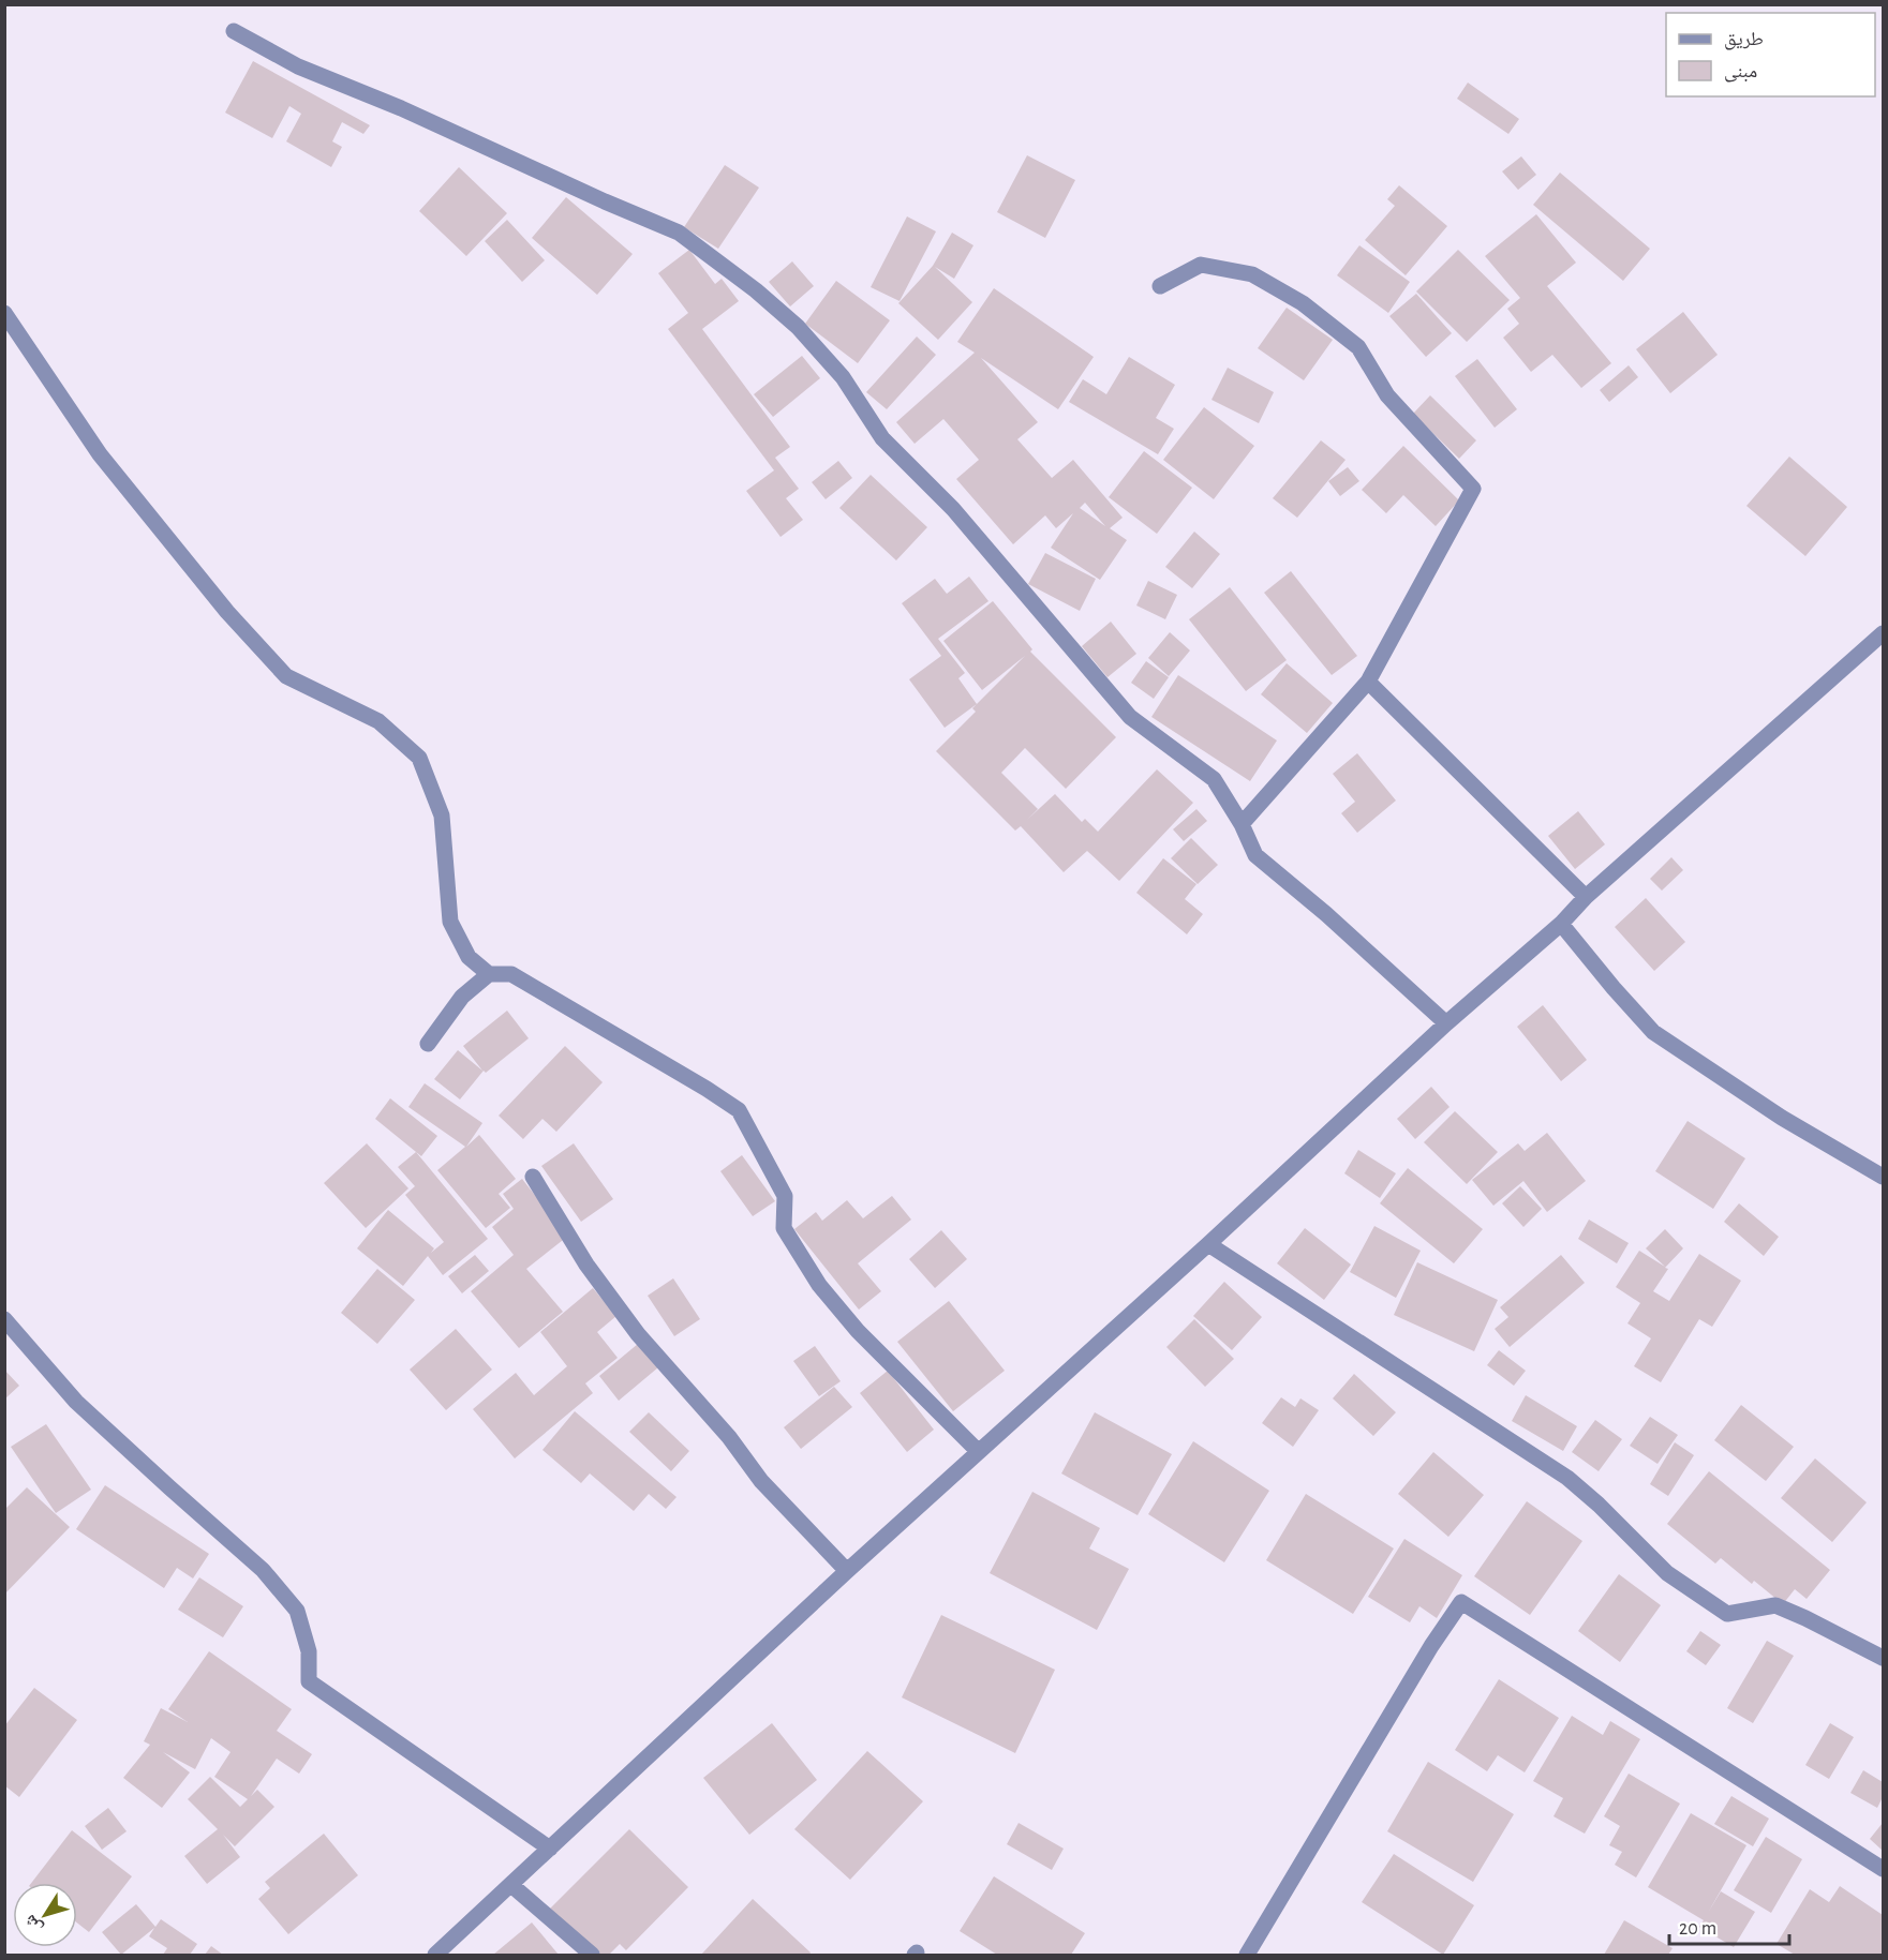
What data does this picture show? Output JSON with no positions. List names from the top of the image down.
{
  "legend": ["طريق", "مبنى"],
  "scale_bar": "20 m",
  "north": "bottom left"
}
